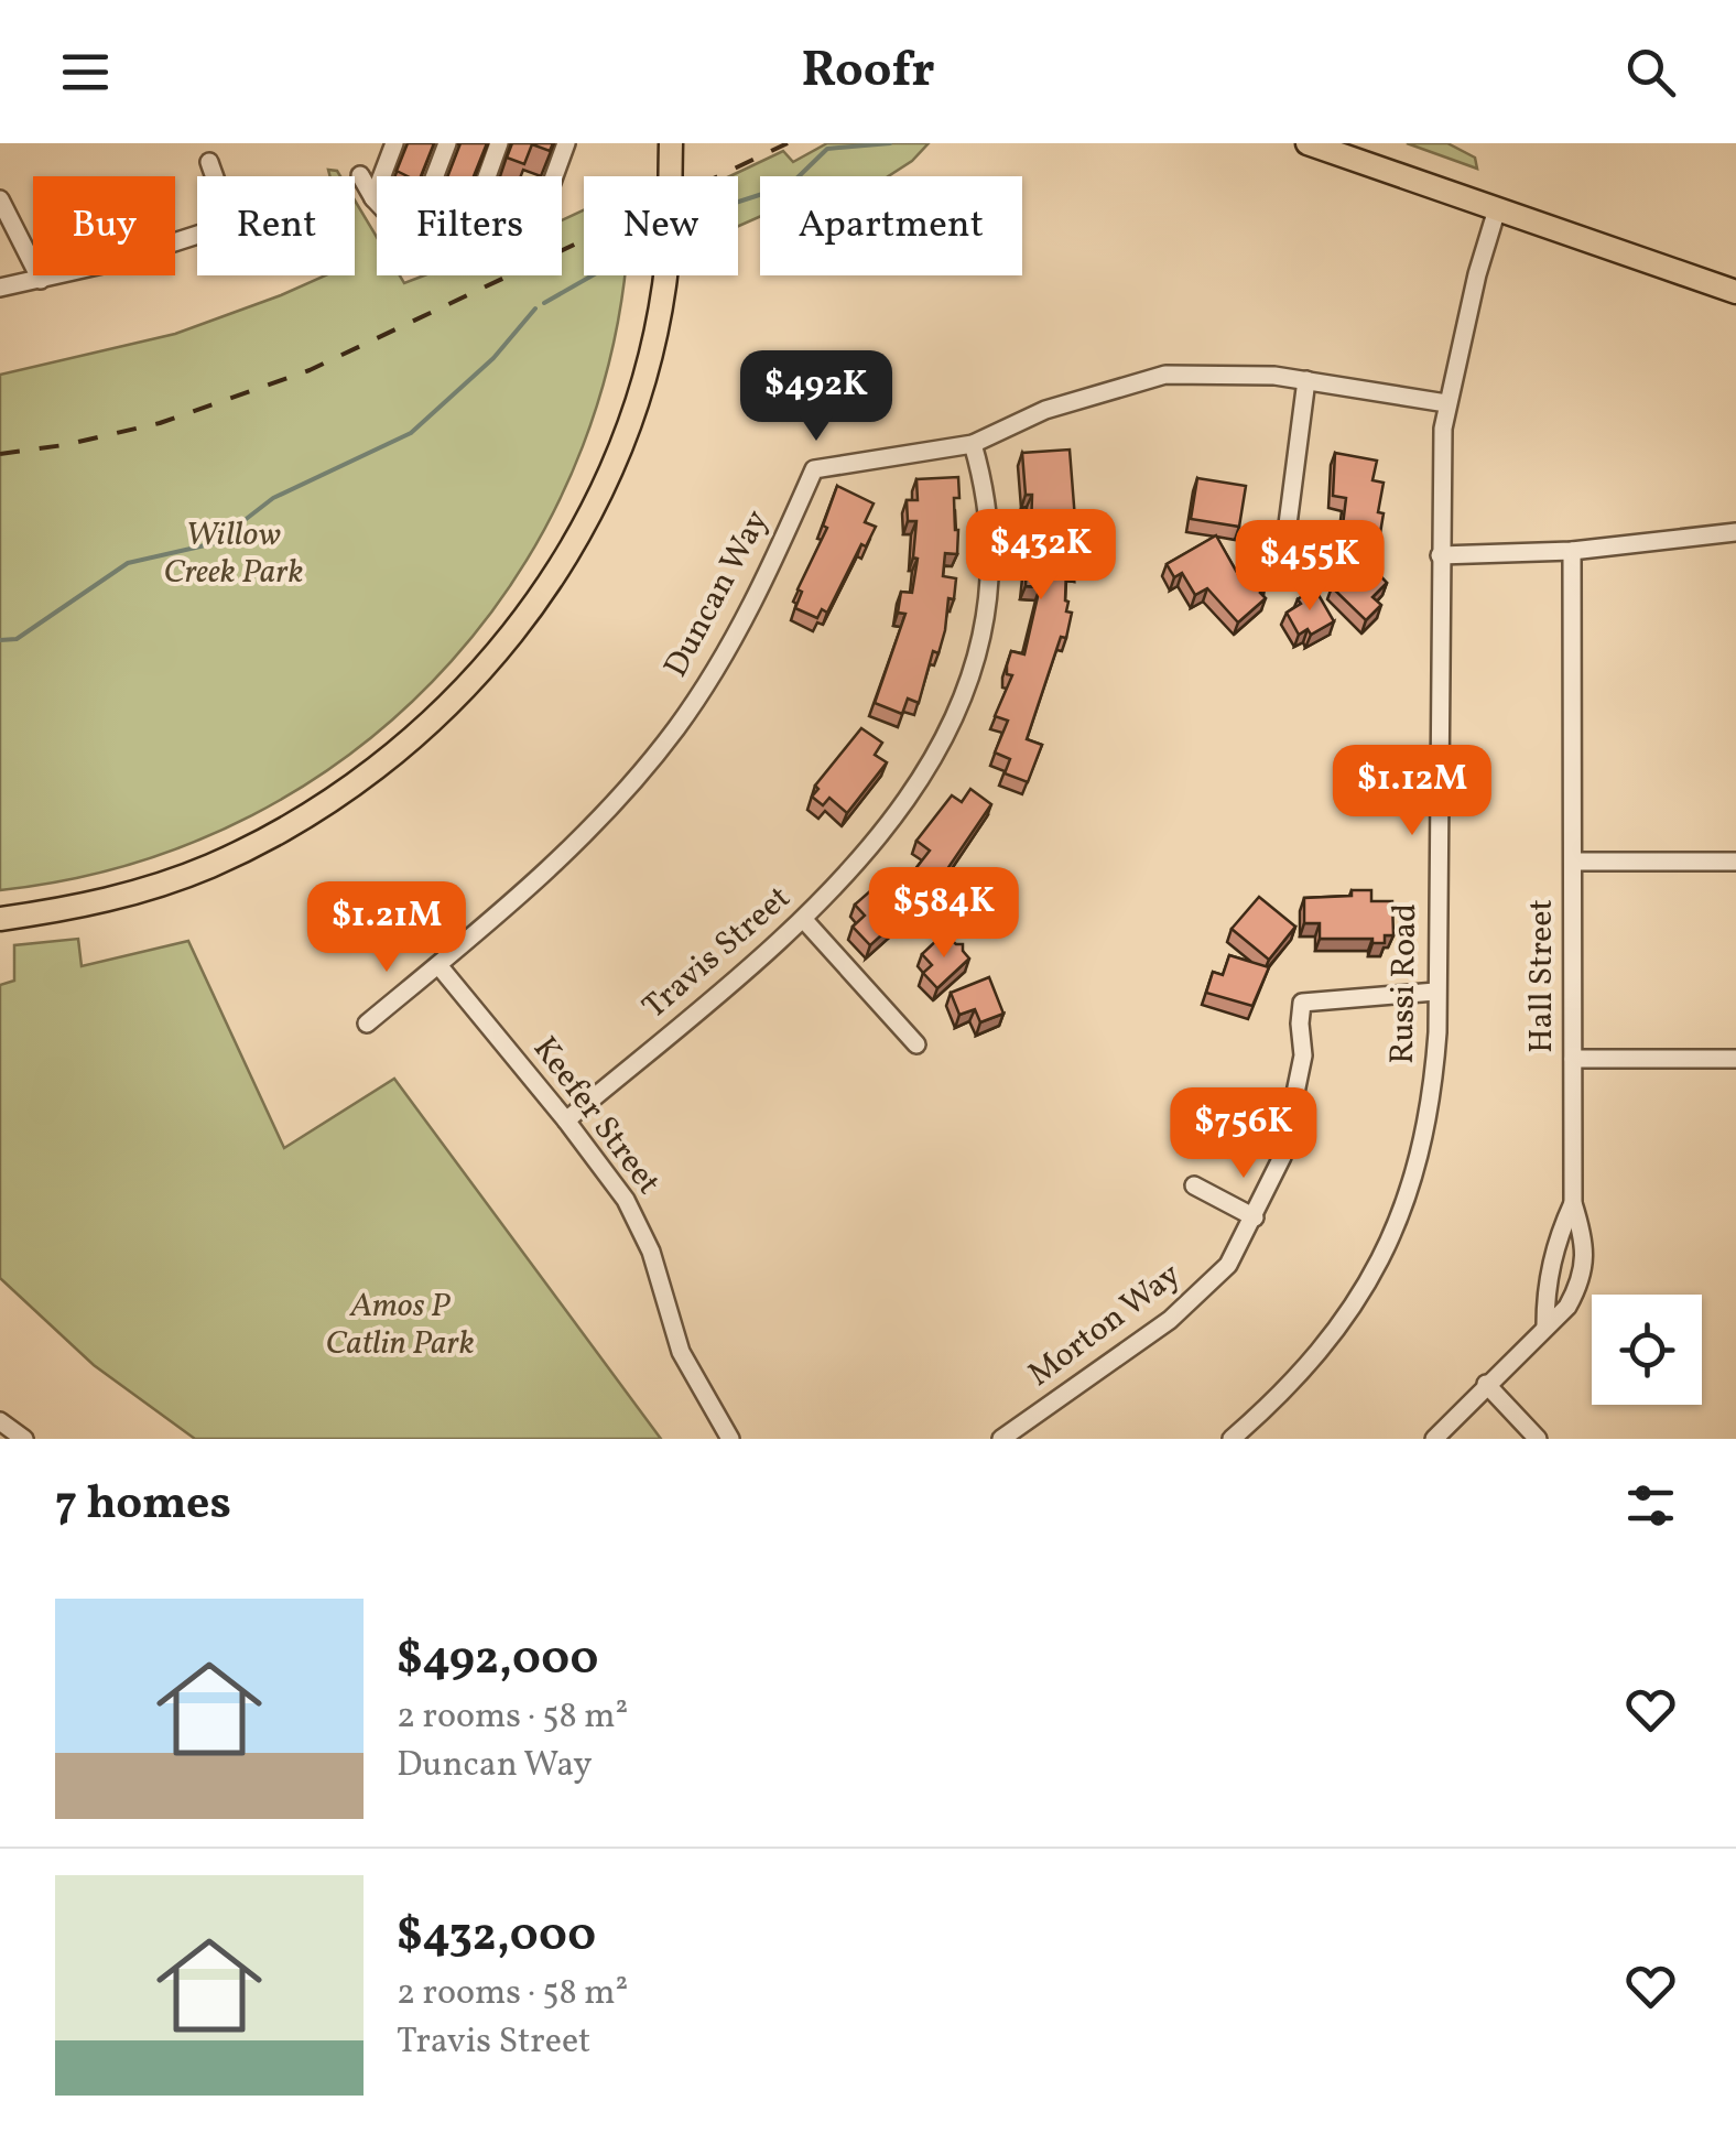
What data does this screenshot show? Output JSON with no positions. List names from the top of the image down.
{
  "streets": {
    "street": [
      "Duncan Way",
      "Travis Street",
      "Hall Street",
      "Russi Road",
      "Keefer Street",
      "Morton Way"
    ]
  },
  "crossings": [
    ["Duncan Way", "Travis Street"],
    ["Duncan Way", "Russi Road"],
    ["Duncan Way", "Keefer Street"],
    ["Travis Street", "Keefer Street"],
    ["Russi Road", "Morton Way"]
  ],
  "parks": ["Willow Creek Park", "Amos P Catlin Park"],
  "page": {
    "header": "Roofr",
    "chip": [
      "Buy",
      "Rent",
      "Filters",
      "New",
      "Apartment"
    ],
    "price": [
      "$492K",
      "$432K",
      "$455K",
      "$1.12M",
      "$584K",
      "$1.21M",
      "$756K"
    ],
    "heading": "7 homes",
    "list": [
      {
        "name": "$492,000",
        "note": "2 rooms · 58 m² · Duncan Way"
      },
      {
        "name": "$432,000",
        "note": "2 rooms · 58 m² · Travis Street"
      }
    ]
  }
}
